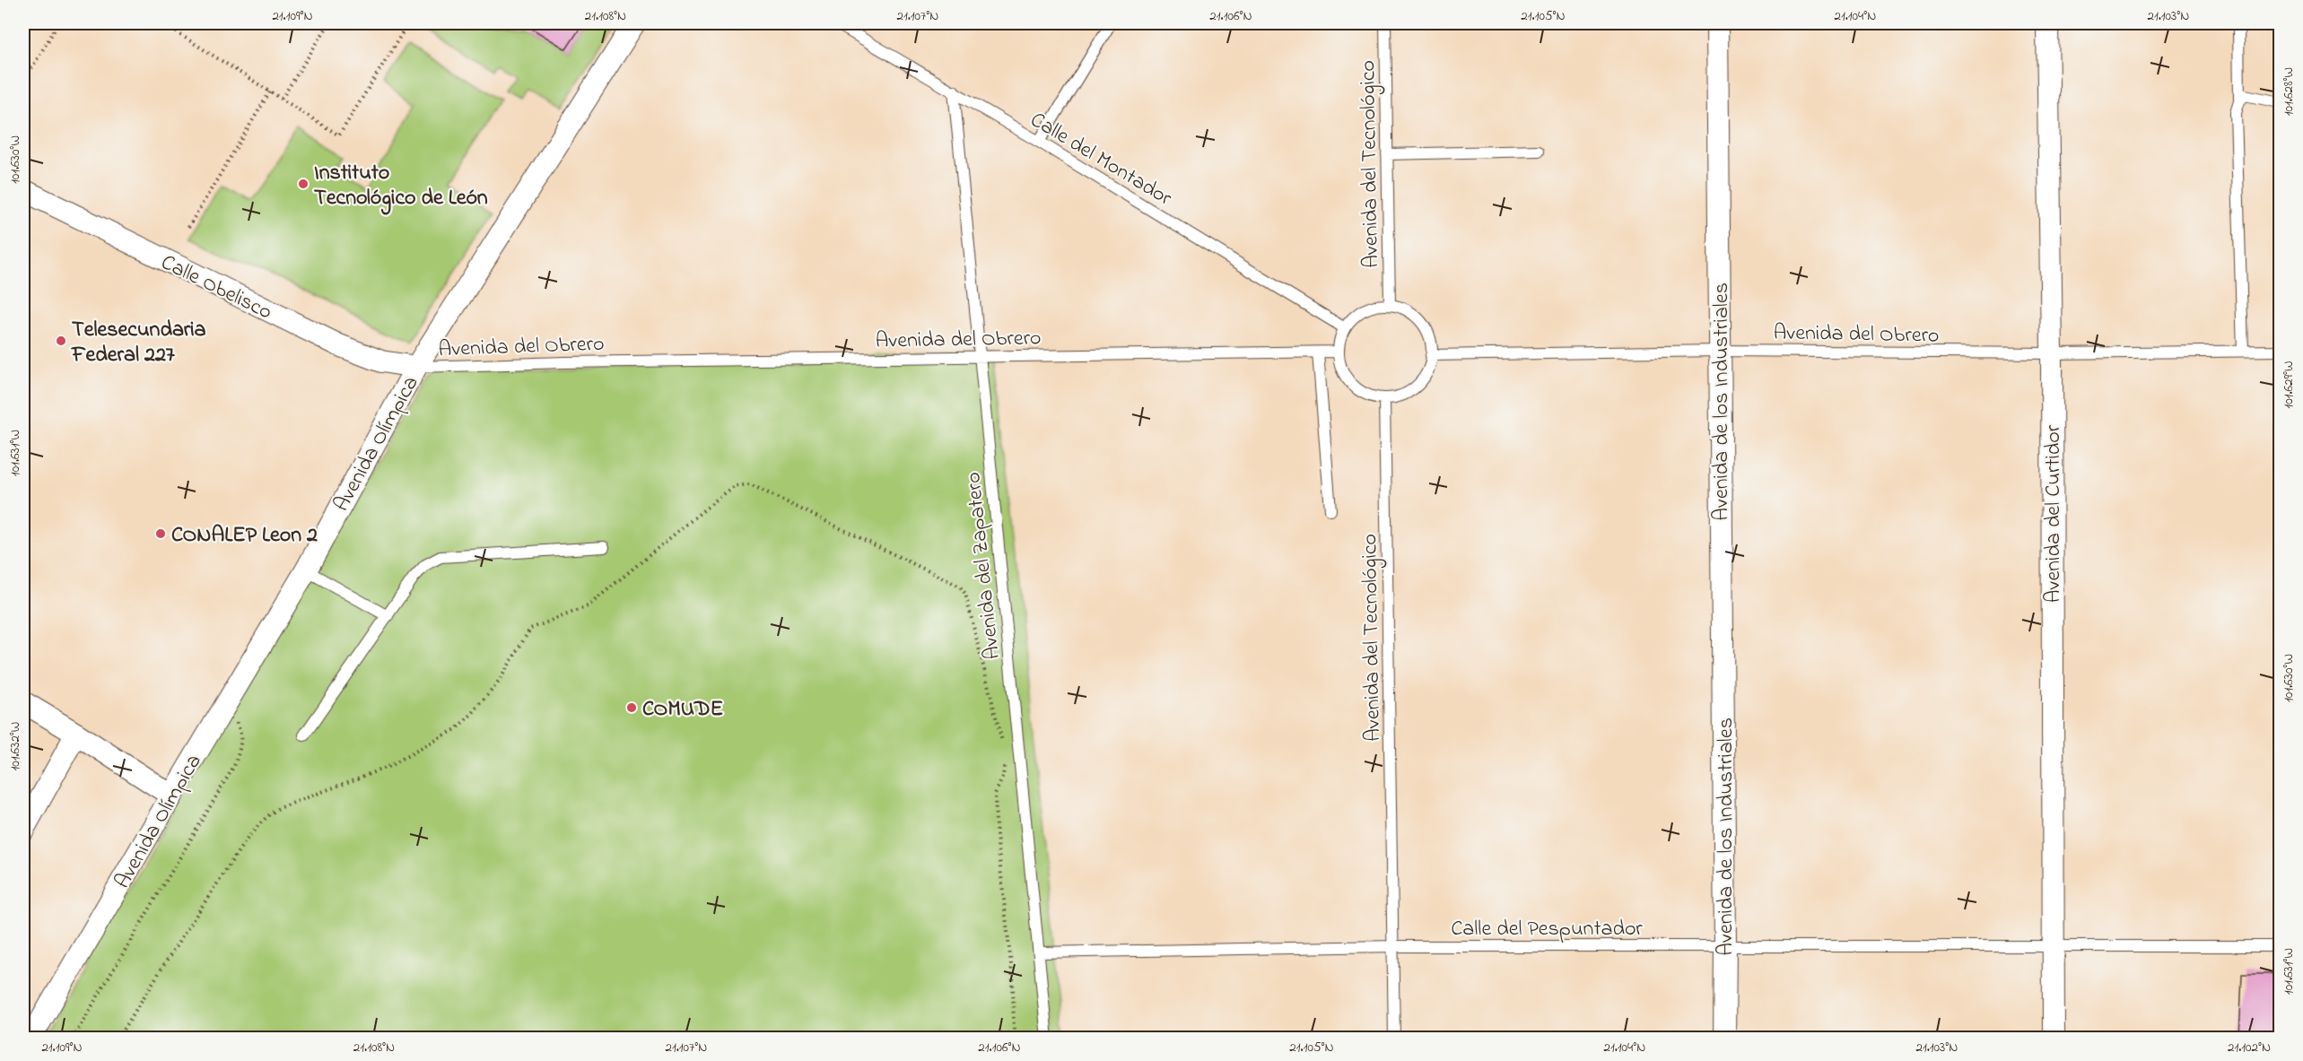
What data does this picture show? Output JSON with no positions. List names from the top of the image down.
{
  "streets": {
    "street": [
      "Calle Obelisco",
      "Avenida de los Industriales",
      "Avenida Olímpica",
      "Avenida del Curtidor"
    ],
    "lane": [
      "Calle del Montador",
      "Avenida del Tecnológico",
      "Avenida del Obrero",
      "Avenida del Zapatero",
      "Calle del Pespuntador"
    ]
  },
  "crossings": [
    ["Calle del Montador", "Avenida del Tecnológico"],
    ["Calle del Montador", "Avenida del Obrero"],
    ["Calle del Montador", "Avenida del Zapatero"],
    ["Avenida del Tecnológico", "Avenida del Obrero"],
    ["Avenida del Tecnológico", "Calle del Pespuntador"],
    ["Calle Obelisco", "Avenida del Obrero"],
    ["Calle Obelisco", "Avenida Olímpica"],
    ["Avenida del Obrero", "Avenida de los Industriales"],
    ["Avenida del Obrero", "Avenida Olímpica"],
    ["Avenida del Obrero", "Avenida del Curtidor"],
    ["Avenida del Obrero", "Avenida del Zapatero"],
    ["Avenida de los Industriales", "Calle del Pespuntador"],
    ["Avenida del Curtidor", "Calle del Pespuntador"],
    ["Avenida del Zapatero", "Calle del Pespuntador"]
  ],
  "places": [
    "Instituto Tecnológico de León",
    "Telesecundaria Federal 227",
    "CONALEP Leon 2",
    "COMUDE"
  ],
  "coordinates": [
    "21.109°N",
    "21.108°N",
    "21.107°N",
    "21.106°N",
    "21.105°N",
    "21.104°N",
    "21.103°N",
    "101.628°W",
    "101.630°W",
    "101.629°W",
    "101.631°W",
    "101.632°W",
    "21.102°N"
  ]
}
